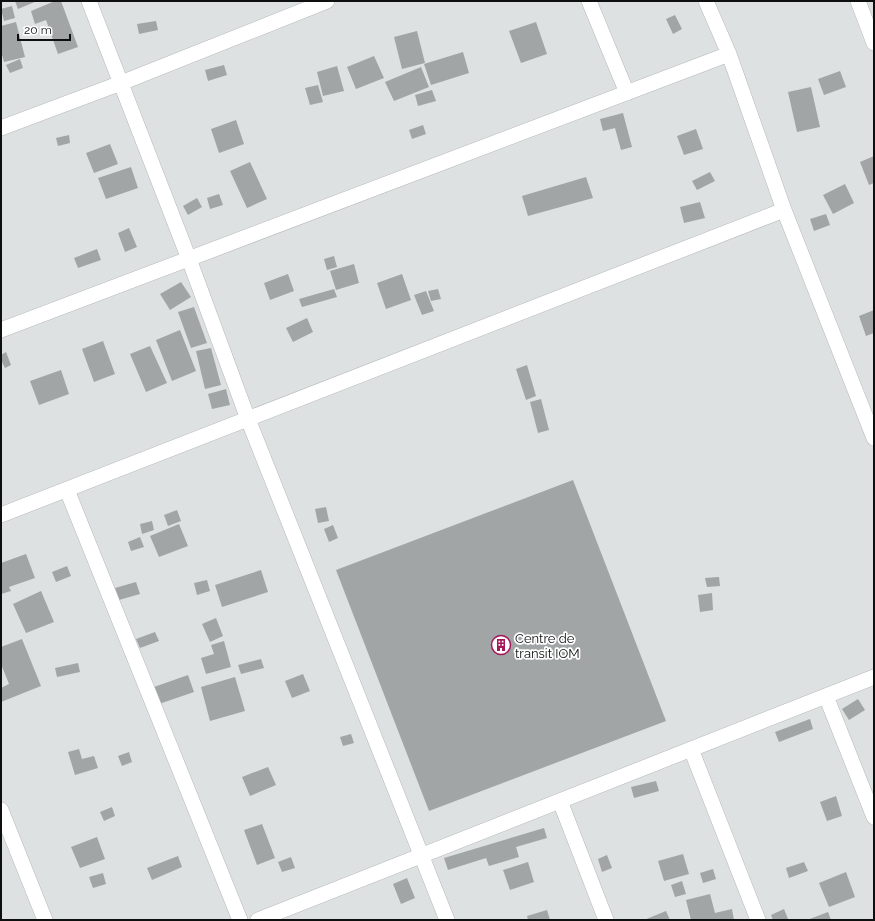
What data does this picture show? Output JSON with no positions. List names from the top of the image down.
{
  "places": {
    "building": ["Centre de transit IOM"]
  },
  "scale_bar": "20 m"
}
